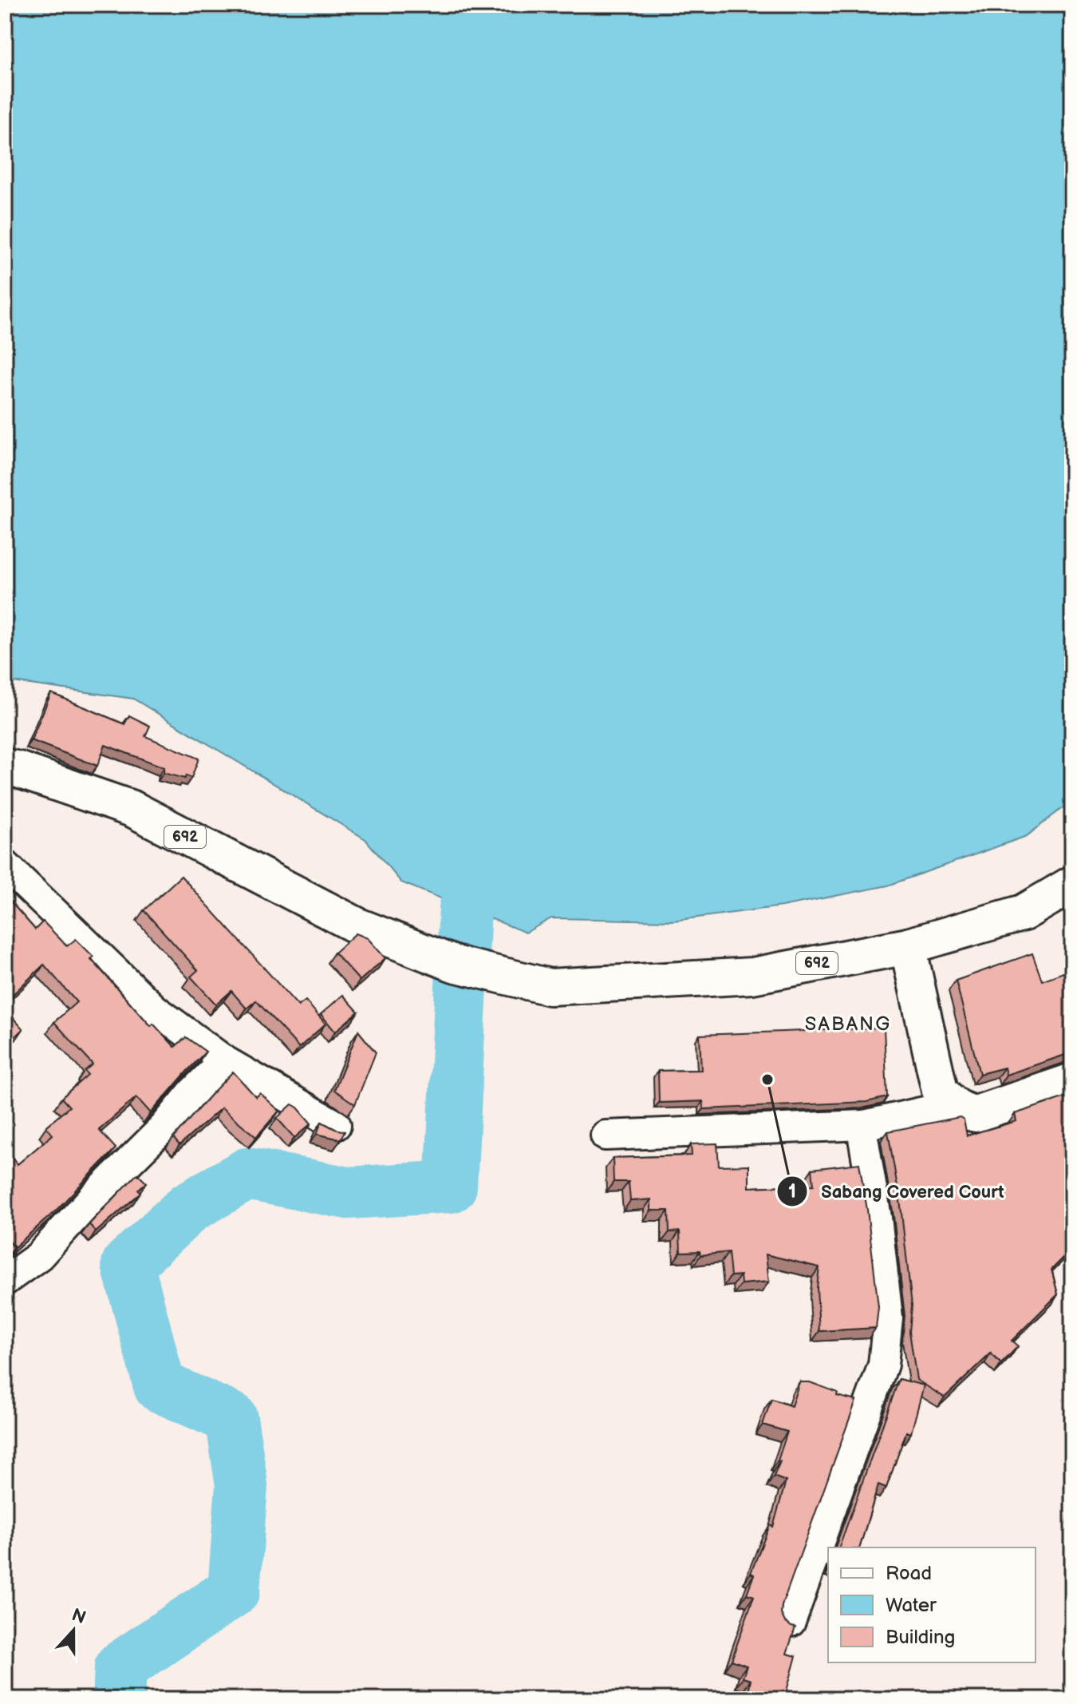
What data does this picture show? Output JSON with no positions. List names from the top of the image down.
{
  "streets": {
    "main road": ["692"]
  },
  "districts": ["SABANG"],
  "places": ["Sabang Covered Court"],
  "legend": ["Road", "Water", "Building"],
  "north": "top"
}
